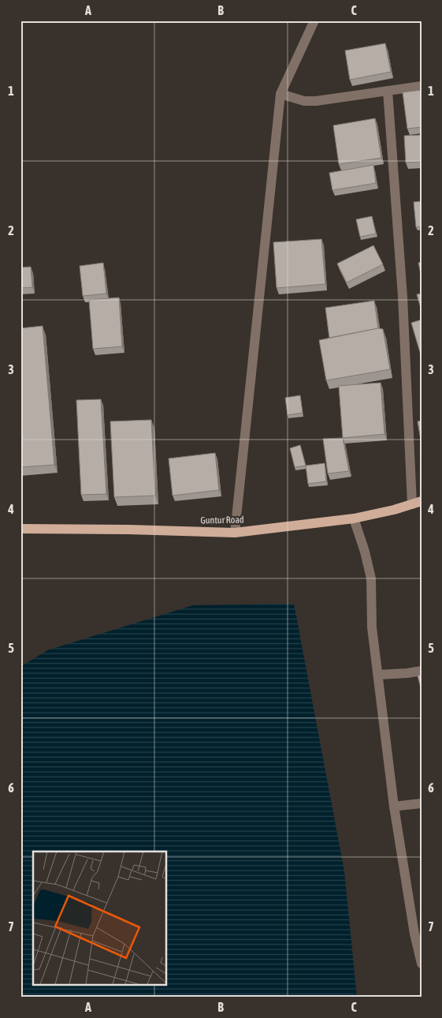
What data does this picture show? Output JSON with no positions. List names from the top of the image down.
{
  "streets": {
    "main road": ["Guntur Road"]
  },
  "grid": {
    "columns": ["A", "B", "C"],
    "rows": [
      "1",
      "2",
      "3",
      "4",
      "5",
      "6",
      "7"
    ]
  }
}
